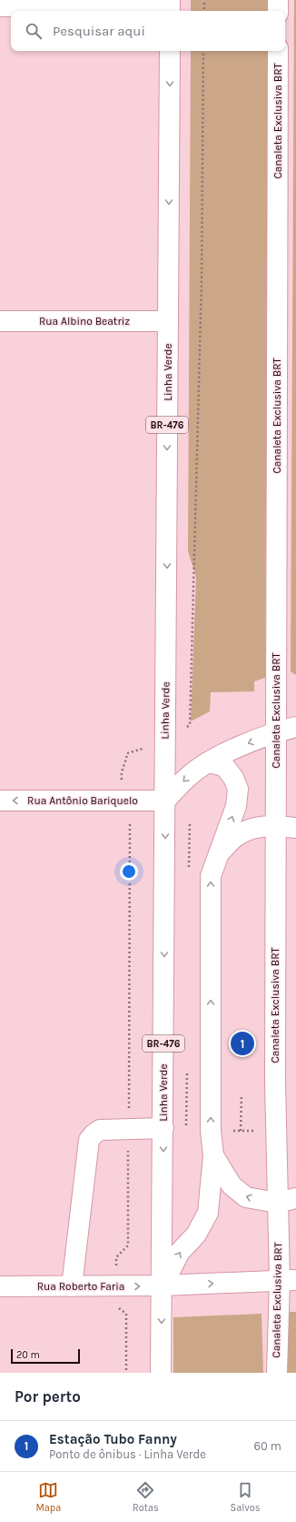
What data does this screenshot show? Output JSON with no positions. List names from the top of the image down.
{
  "streets": {
    "main road": [
      "Canaleta Exclusiva BRT",
      "Rua Albino Beatriz",
      "Linha Verde",
      "BR-476",
      "Rua Antônio Bariquelo",
      "Rua Roberto Faria"
    ]
  },
  "crossings": [
    ["Canaleta Exclusiva BRT", "Rua Roberto Faria"],
    ["Rua Albino Beatriz", "Linha Verde"],
    ["Linha Verde", "Rua Antônio Bariquelo"],
    ["Linha Verde", "Rua Roberto Faria"]
  ],
  "one_way": ["Rua Antônio Bariquelo", "Rua Roberto Faria"],
  "scale_bar": "20 m",
  "page": {
    "search": "Pesquisar aqui",
    "pins": "1",
    "scale": "20 m",
    "heading": "Por perto",
    "list": [
      {
        "mark": "1",
        "name": "Estação Tubo Fanny",
        "note": "Ponto de ônibus · Linha Verde",
        "value": "60 m"
      }
    ],
    "nav": ["Mapa", "Rotas", "Salvos"]
  }
}
